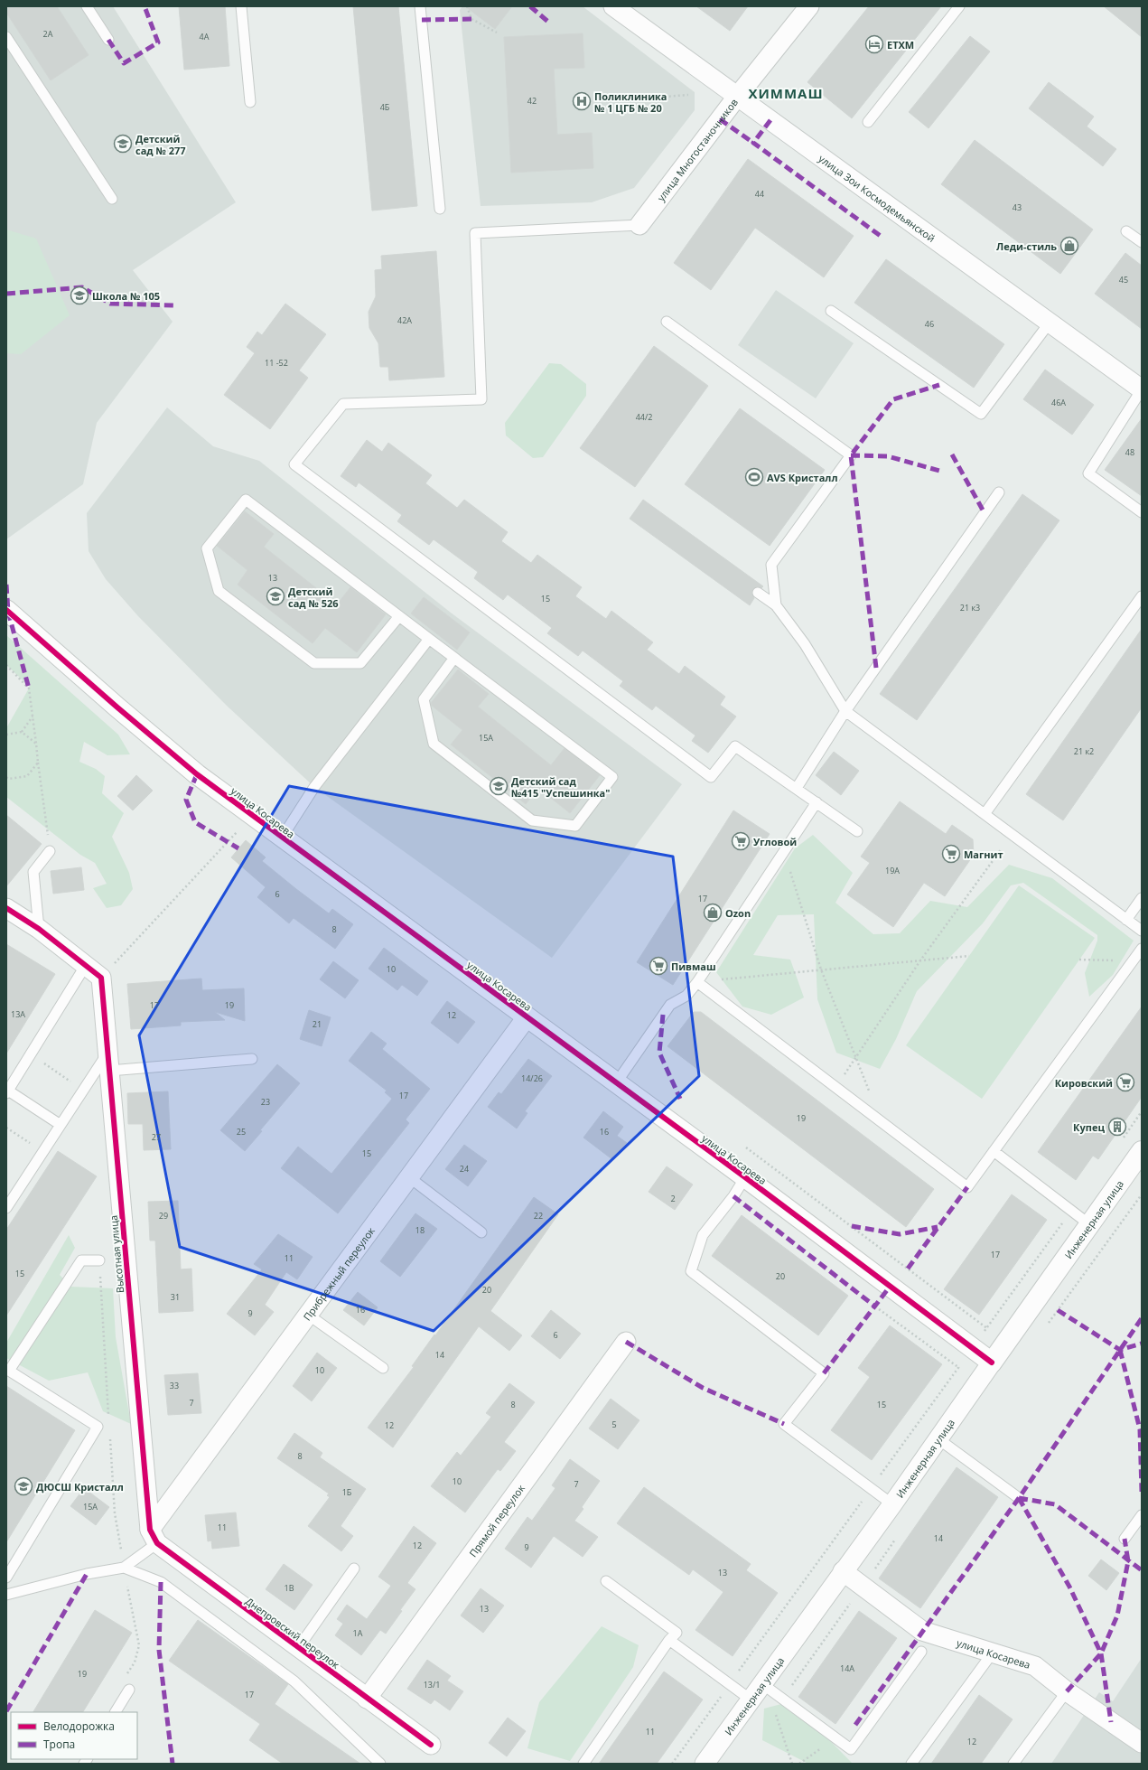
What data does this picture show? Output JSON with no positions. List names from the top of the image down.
{
  "streets": {
    "street": [
      "улица Многостаночников",
      "улица Зои Космодемьянской",
      "улица Косарева",
      "Инженерная улица",
      "Высотная улица",
      "Прибрежный переулок",
      "Прямой переулок",
      "Днепровский переулок"
    ]
  },
  "crossings": [
    ["улица Многостаночников", "улица Зои Космодемьянской"],
    ["улица Косарева", "Инженерная улица"],
    ["улица Косарева", "Прибрежный переулок"],
    ["Высотная улица", "Прибрежный переулок"],
    ["Высотная улица", "Днепровский переулок"],
    ["Прибрежный переулок", "Днепровский переулок"],
    ["Прямой переулок", "Днепровский переулок"]
  ],
  "districts": ["ХИММАШ"],
  "places": {
    "hotel": ["ЕТХМ"],
    "hospital": ["Поликлиника № 1 ЦГБ № 20"],
    "school or university": [
      "Детcкий сад № 277",
      "Школа № 105",
      "Детcкий сад № 526",
      "Детский сад №415 \"Успешинка\"",
      "ДЮСШ Кристалл"
    ],
    "shop": ["Леди-стиль", "Ozon"],
    "sports": ["AVS Кристалл"],
    "supermarket": [
      "Угловой",
      "Магнит",
      "Пивмаш",
      "Кировский"
    ],
    "building": ["Купец"]
  },
  "house_numbers": [
    "2А",
    "4А",
    "42",
    "4Б",
    "44",
    "43",
    "45",
    "42А",
    "46",
    "11 -52",
    "46А",
    "44/2",
    "48",
    "13",
    "15",
    "21 к3",
    "15А",
    "21 к2",
    "19А",
    "6",
    "17",
    "8",
    "10",
    "17",
    "19",
    "13А",
    "12",
    "21",
    "14/26",
    "17",
    "23",
    "19",
    "25",
    "16",
    "27",
    "15",
    "24",
    "2",
    "29",
    "22",
    "18",
    "17",
    "11",
    "15",
    "20",
    "20",
    "31",
    "16",
    "9",
    "6",
    "14",
    "10",
    "33",
    "7",
    "8",
    "15",
    "5",
    "12",
    "8",
    "10",
    "7",
    "1Б",
    "15А",
    "11",
    "14",
    "12",
    "9",
    "13",
    "1В",
    "13",
    "1А",
    "14А",
    "19",
    "13/1",
    "17",
    "11",
    "12"
  ],
  "legend": ["Велодорожка", "Тропа"]
}
